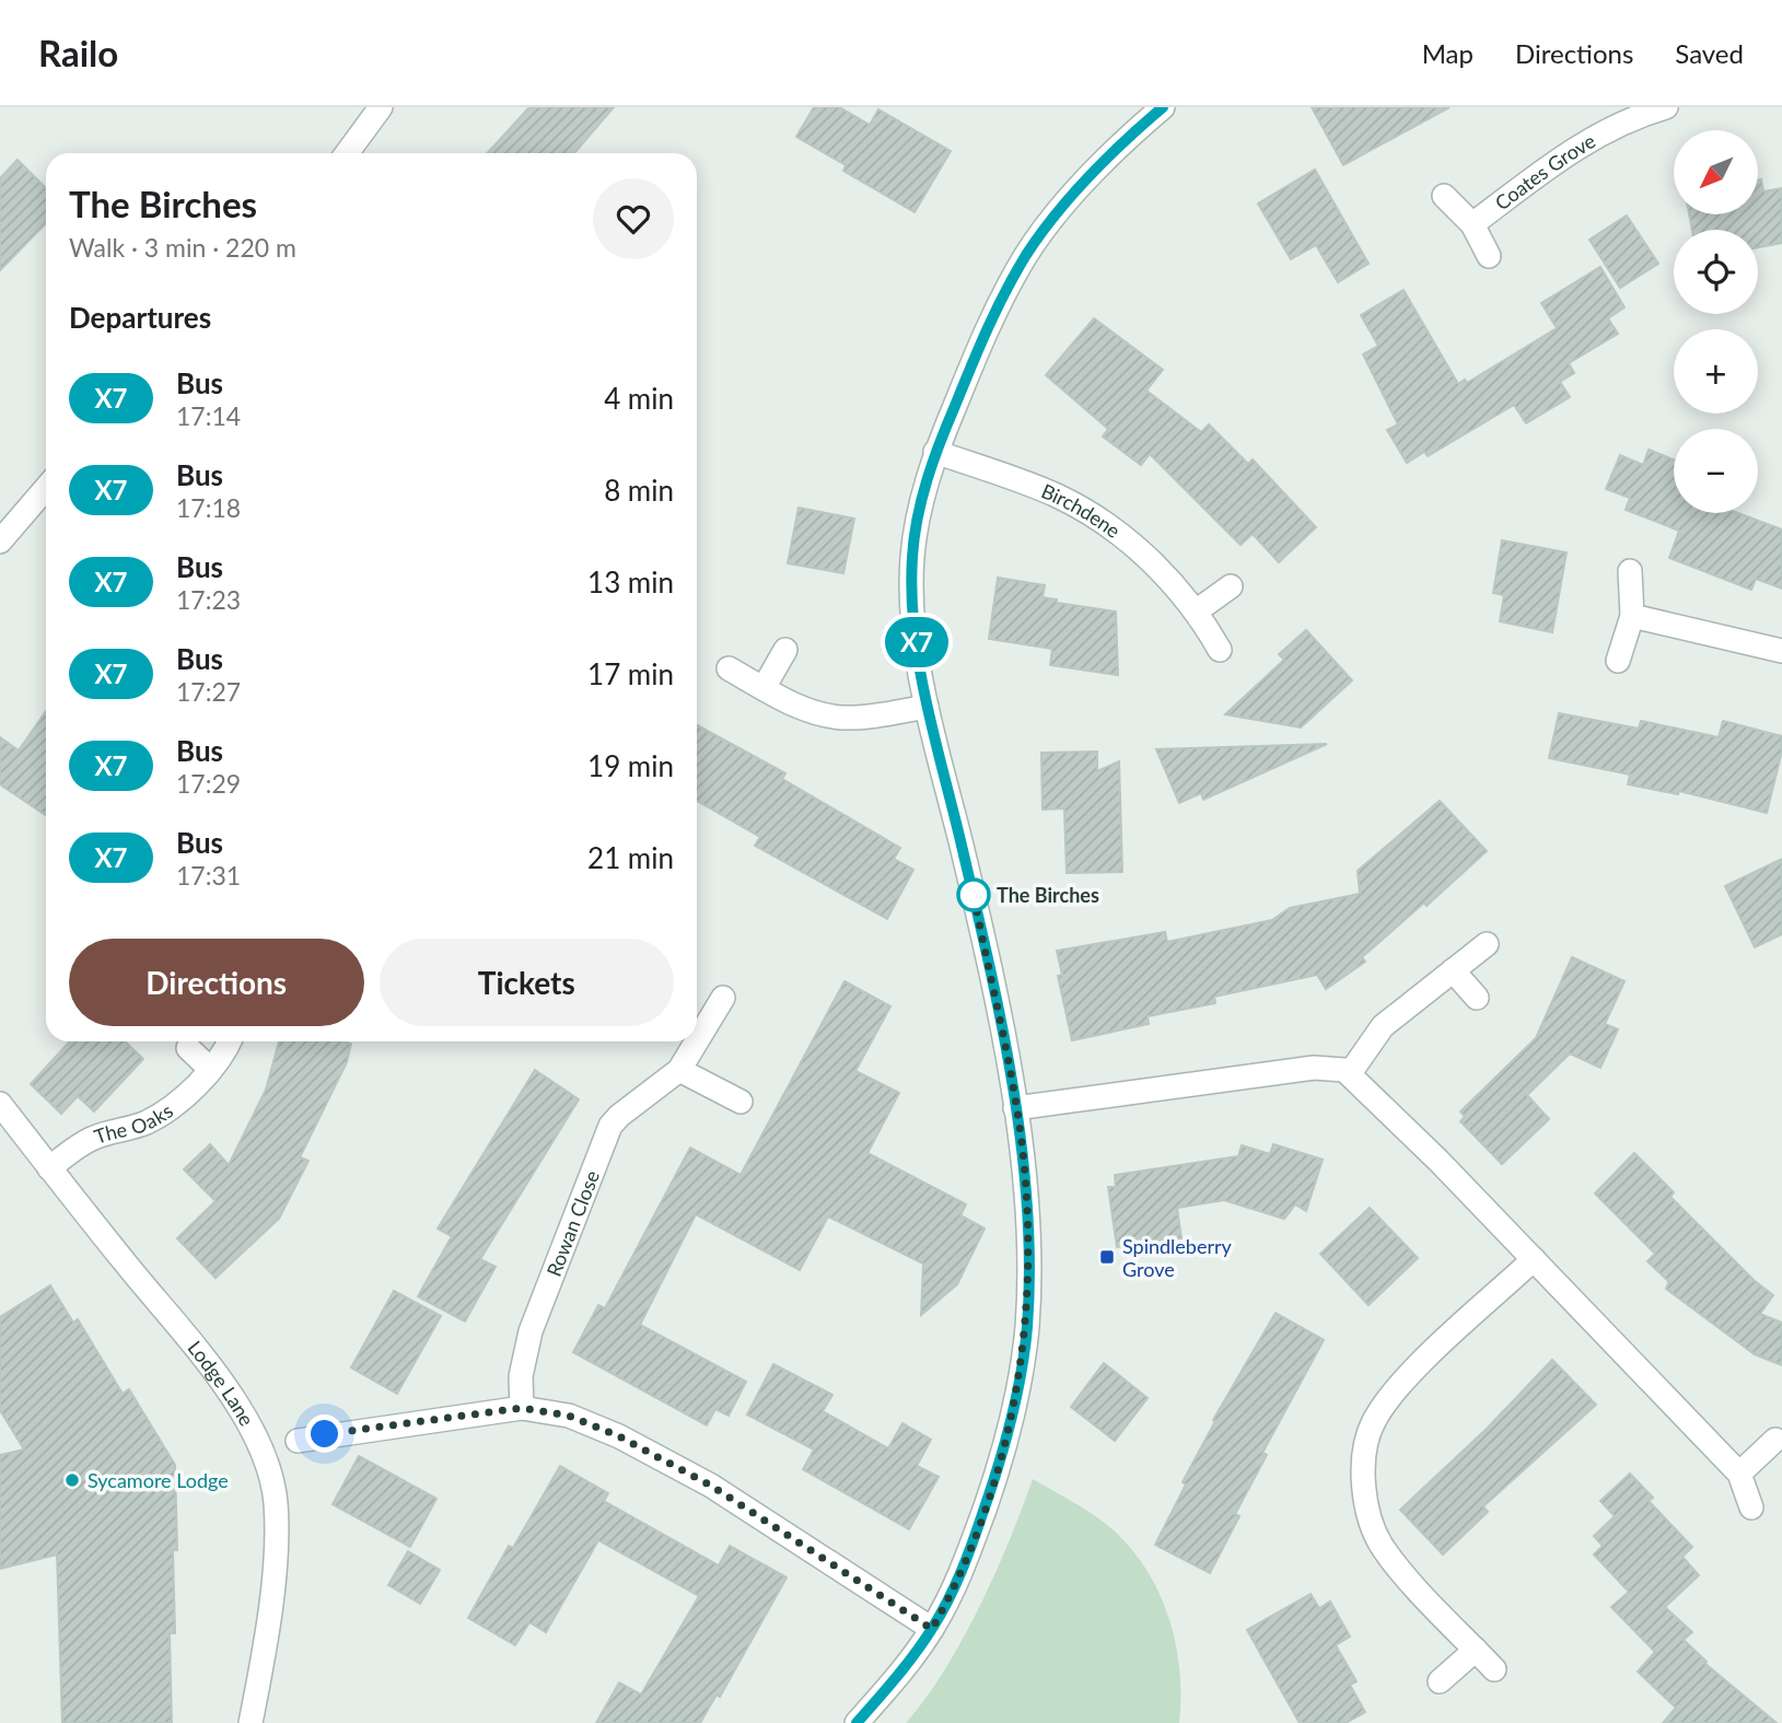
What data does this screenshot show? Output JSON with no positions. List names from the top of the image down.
{
  "streets": {
    "street": [
      "Coates Grove",
      "Birchdene",
      "The Oaks",
      "Rowan Close",
      "Lodge Lane"
    ]
  },
  "crossings": [
    ["The Oaks", "Lodge Lane"]
  ],
  "places": {
    "other": ["The Birches", "Sycamore Lodge"],
    "transit": ["Spindleberry Grove"]
  },
  "lines": ["bus line X7"],
  "north": "bottom left",
  "page": {
    "header": "Railo",
    "nav": ["Map", "Directions", "Saved"],
    "on_map": "X7",
    "map_buttons": ["+", "−"],
    "heading": [
      ["The Birches", "Walk · 3 min · 220 m"],
      "Departures"
    ],
    "list": [
      {
        "mark": "X7",
        "name": "Bus",
        "note": "17:14",
        "value": "4 min"
      },
      {
        "mark": "X7",
        "name": "Bus",
        "note": "17:18",
        "value": "8 min"
      },
      {
        "mark": "X7",
        "name": "Bus",
        "note": "17:23",
        "value": "13 min"
      },
      {
        "mark": "X7",
        "name": "Bus",
        "note": "17:27",
        "value": "17 min"
      },
      {
        "mark": "X7",
        "name": "Bus",
        "note": "17:29",
        "value": "19 min"
      },
      {
        "mark": "X7",
        "name": "Bus",
        "note": "17:31",
        "value": "21 min"
      }
    ],
    "buttons": ["Directions", "Tickets"]
  }
}
